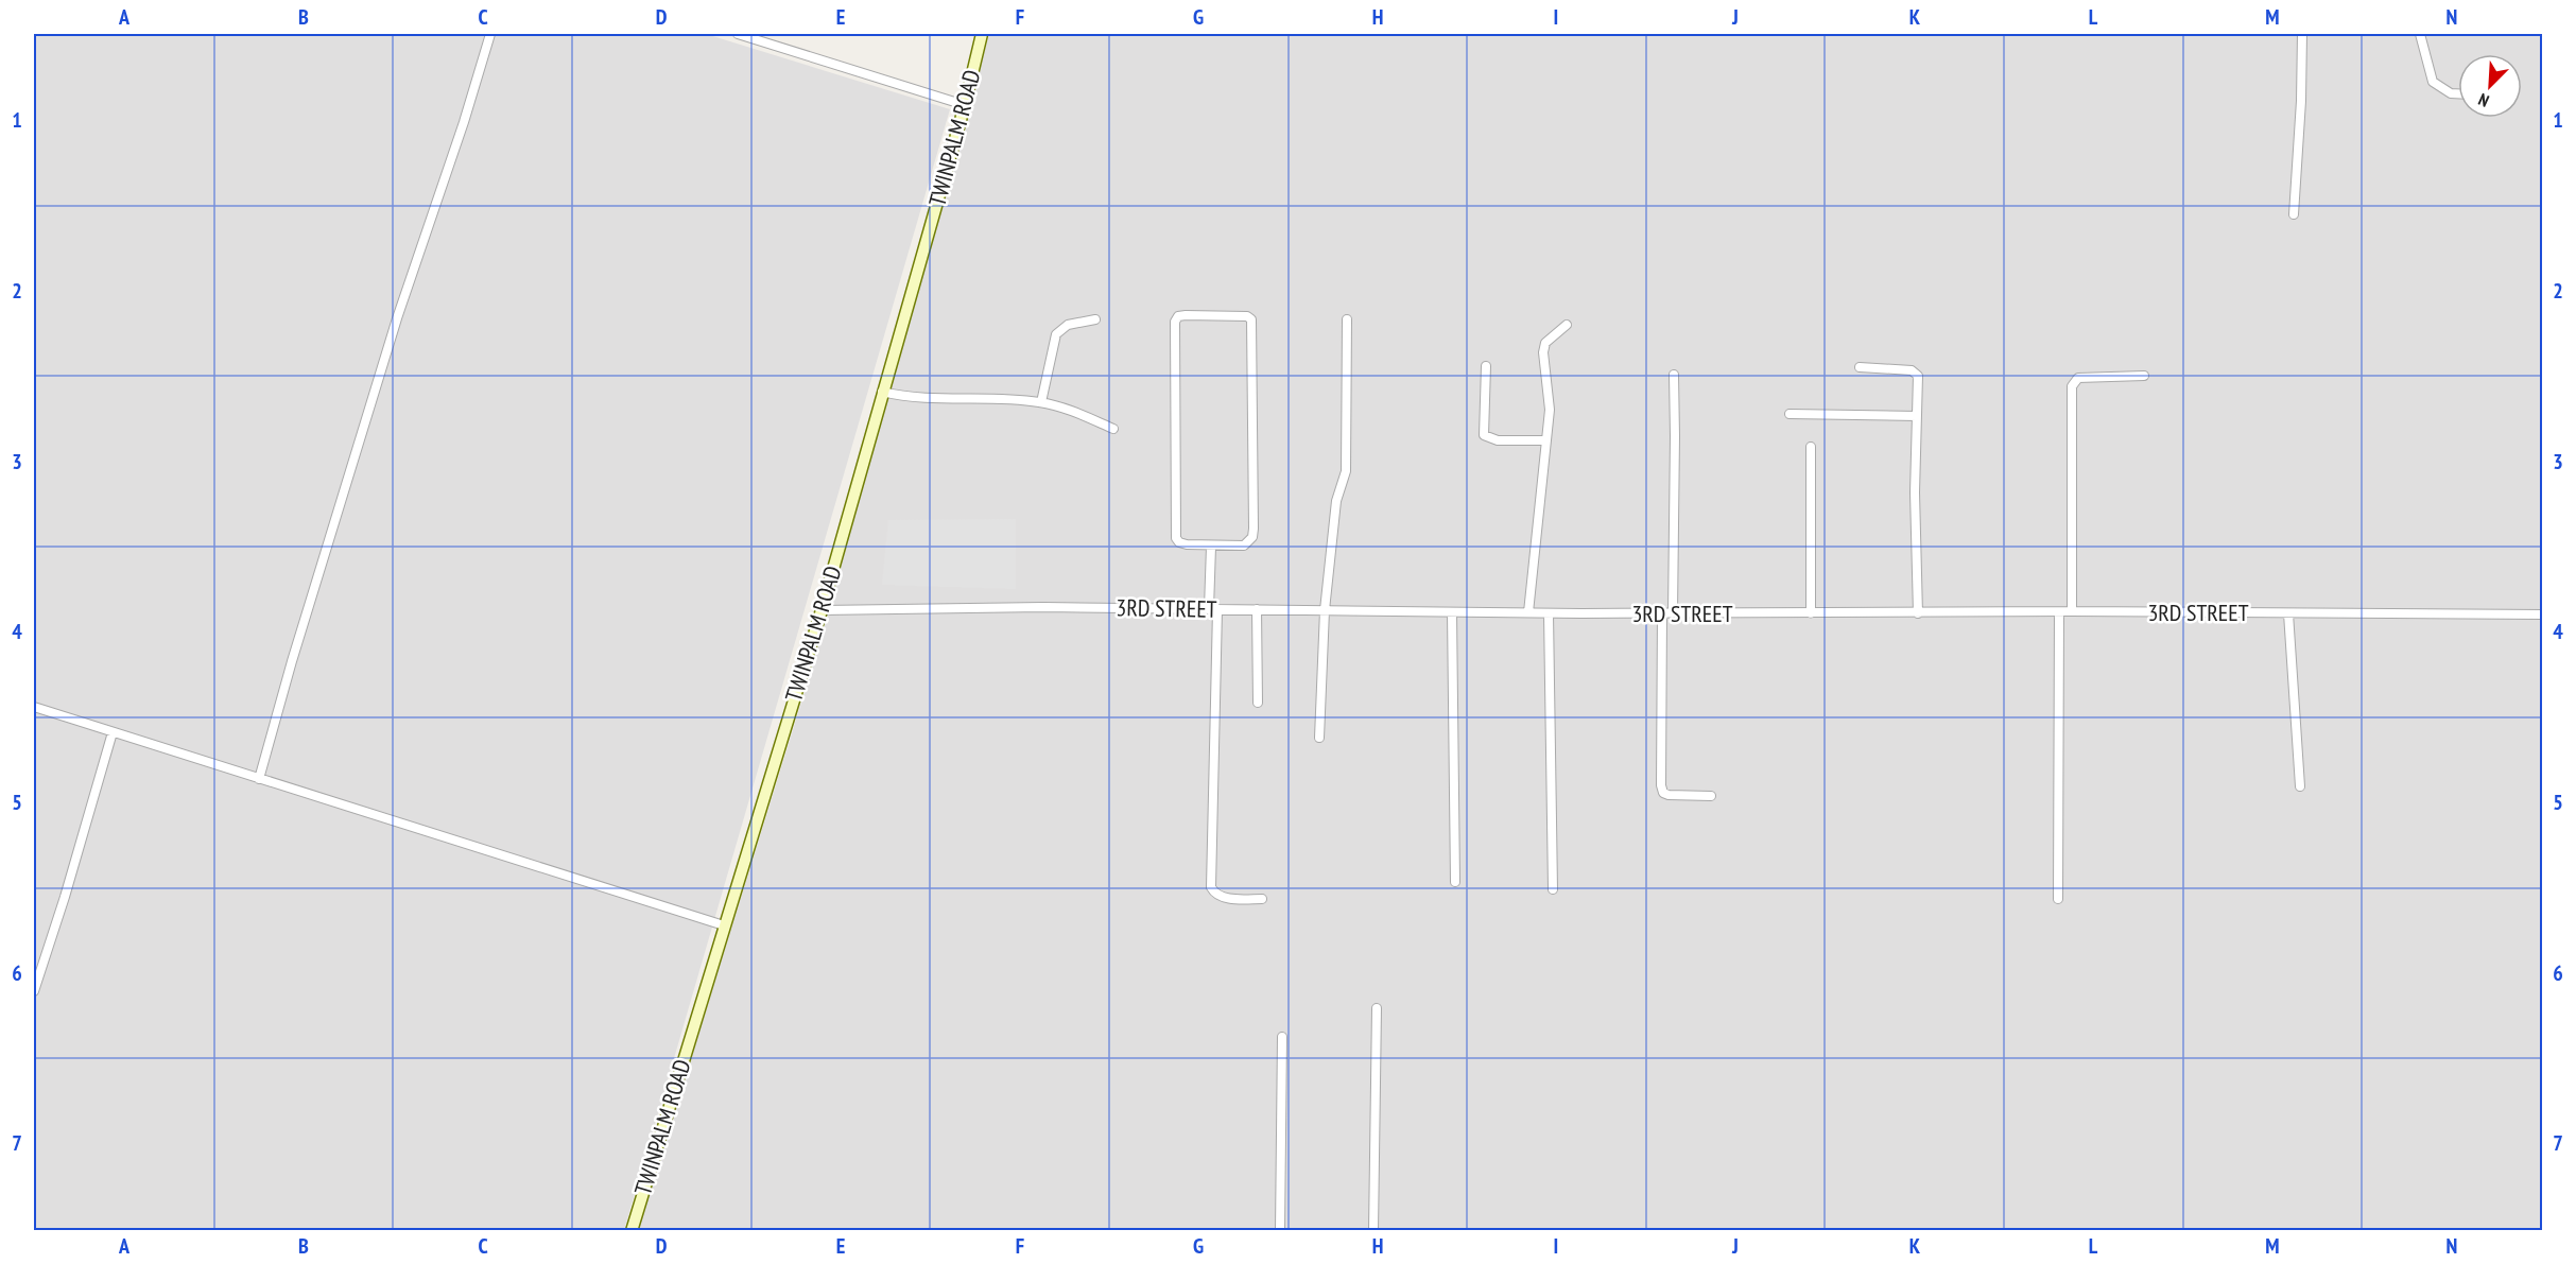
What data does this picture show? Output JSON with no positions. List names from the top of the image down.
{
  "streets": {
    "main road": ["TWINPALM ROAD"],
    "street": ["3RD STREET"]
  },
  "crossings": [
    ["TWINPALM ROAD", "3RD STREET"]
  ],
  "north": "bottom left",
  "grid": {
    "columns": [
      "A",
      "B",
      "C",
      "D",
      "E",
      "F",
      "G",
      "H",
      "I",
      "J",
      "K",
      "L",
      "M",
      "N"
    ],
    "rows": [
      "1",
      "2",
      "3",
      "4",
      "5",
      "6",
      "7"
    ]
  }
}
